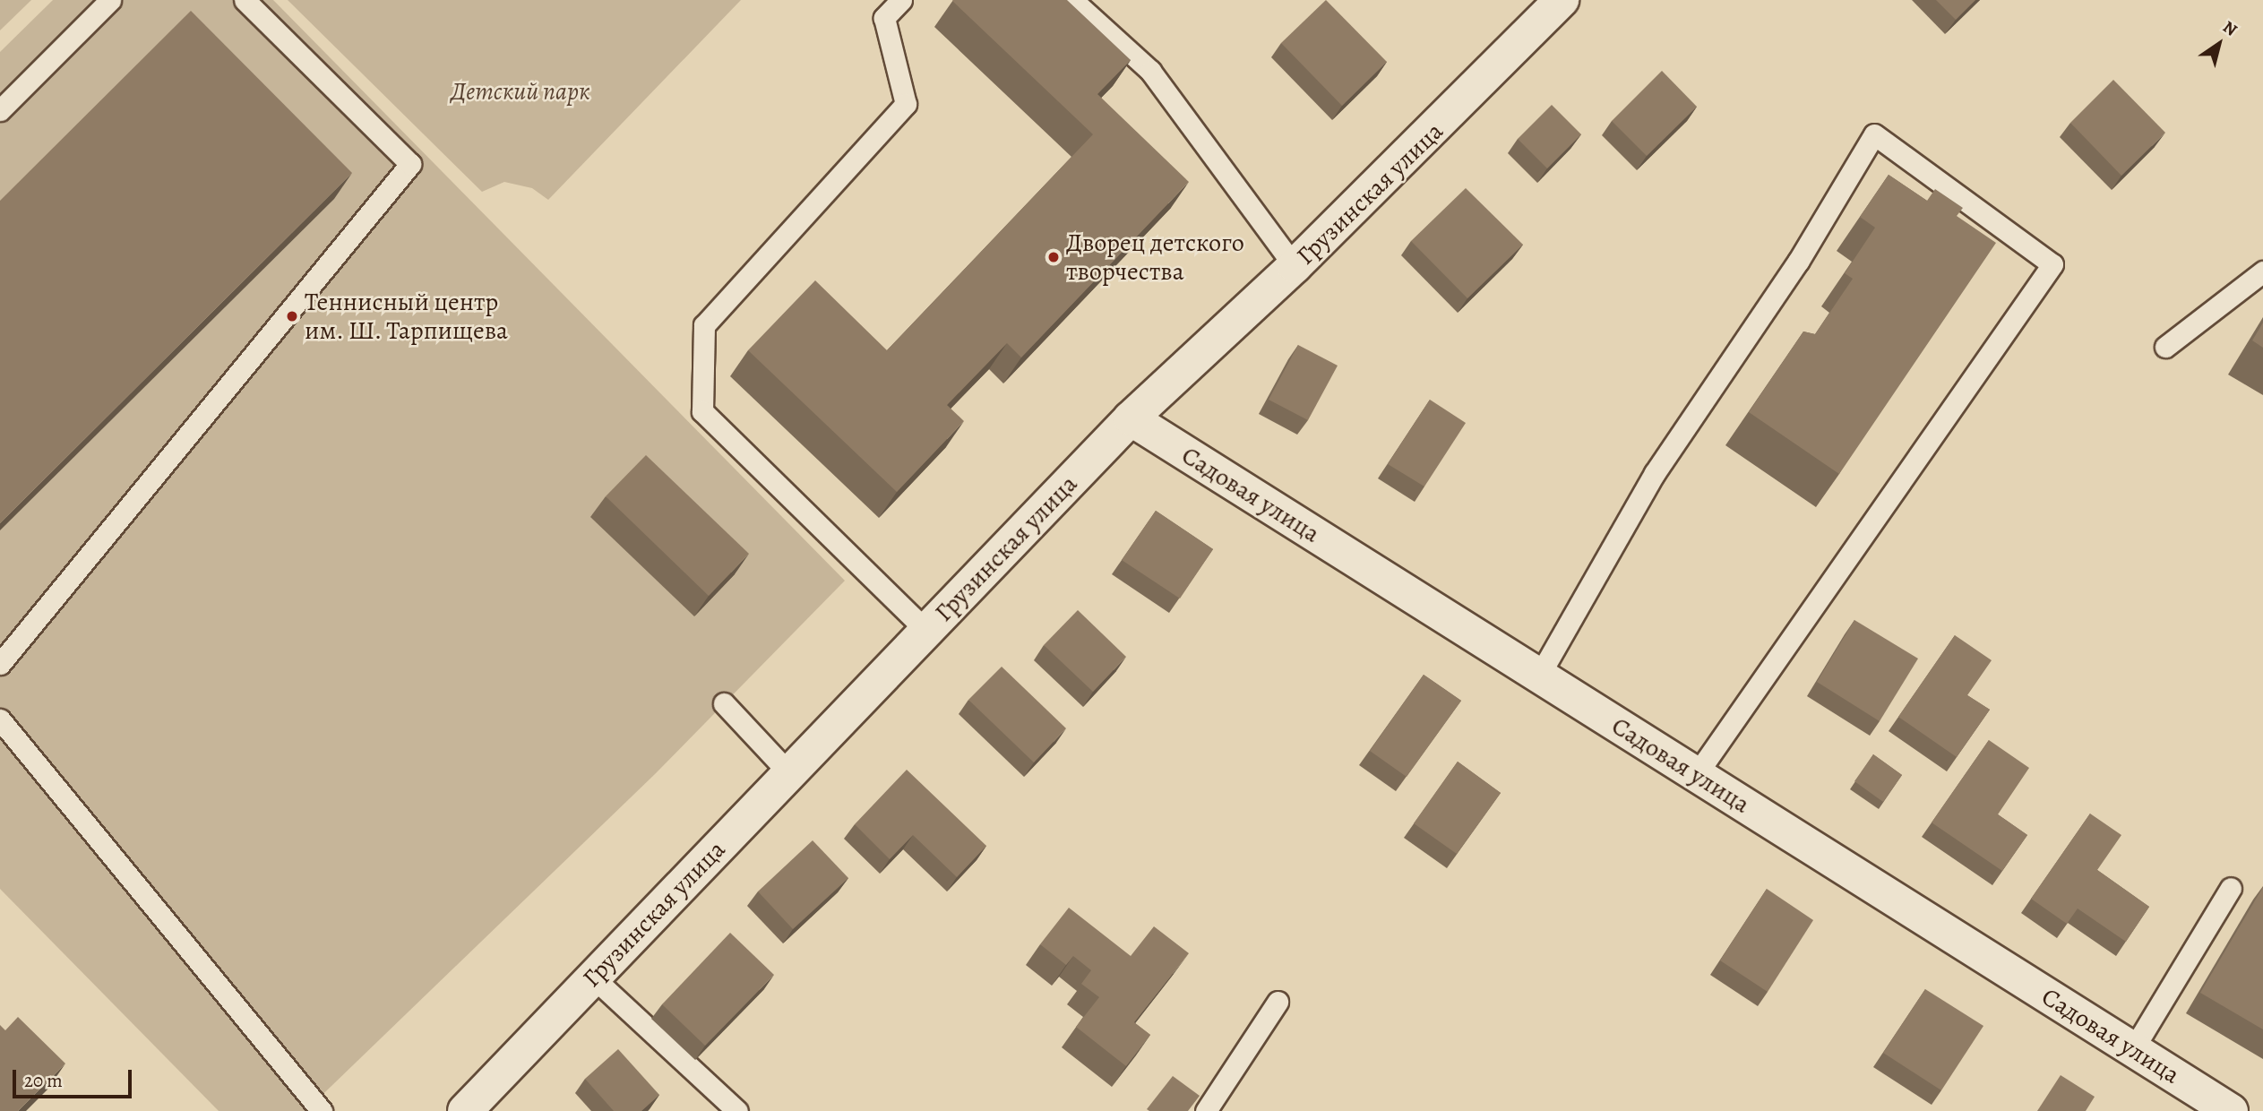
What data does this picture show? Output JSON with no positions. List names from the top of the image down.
{
  "streets": {
    "street": ["Грузинская улица", "Садовая улица"]
  },
  "crossings": [
    ["Грузинская улица", "Садовая улица"]
  ],
  "parks": ["Детский парк"],
  "places": ["Дворец детского творчества", "Теннисный центр им. Ш. Тарпищева"],
  "scale_bar": "20 m",
  "north": "top right"
}
